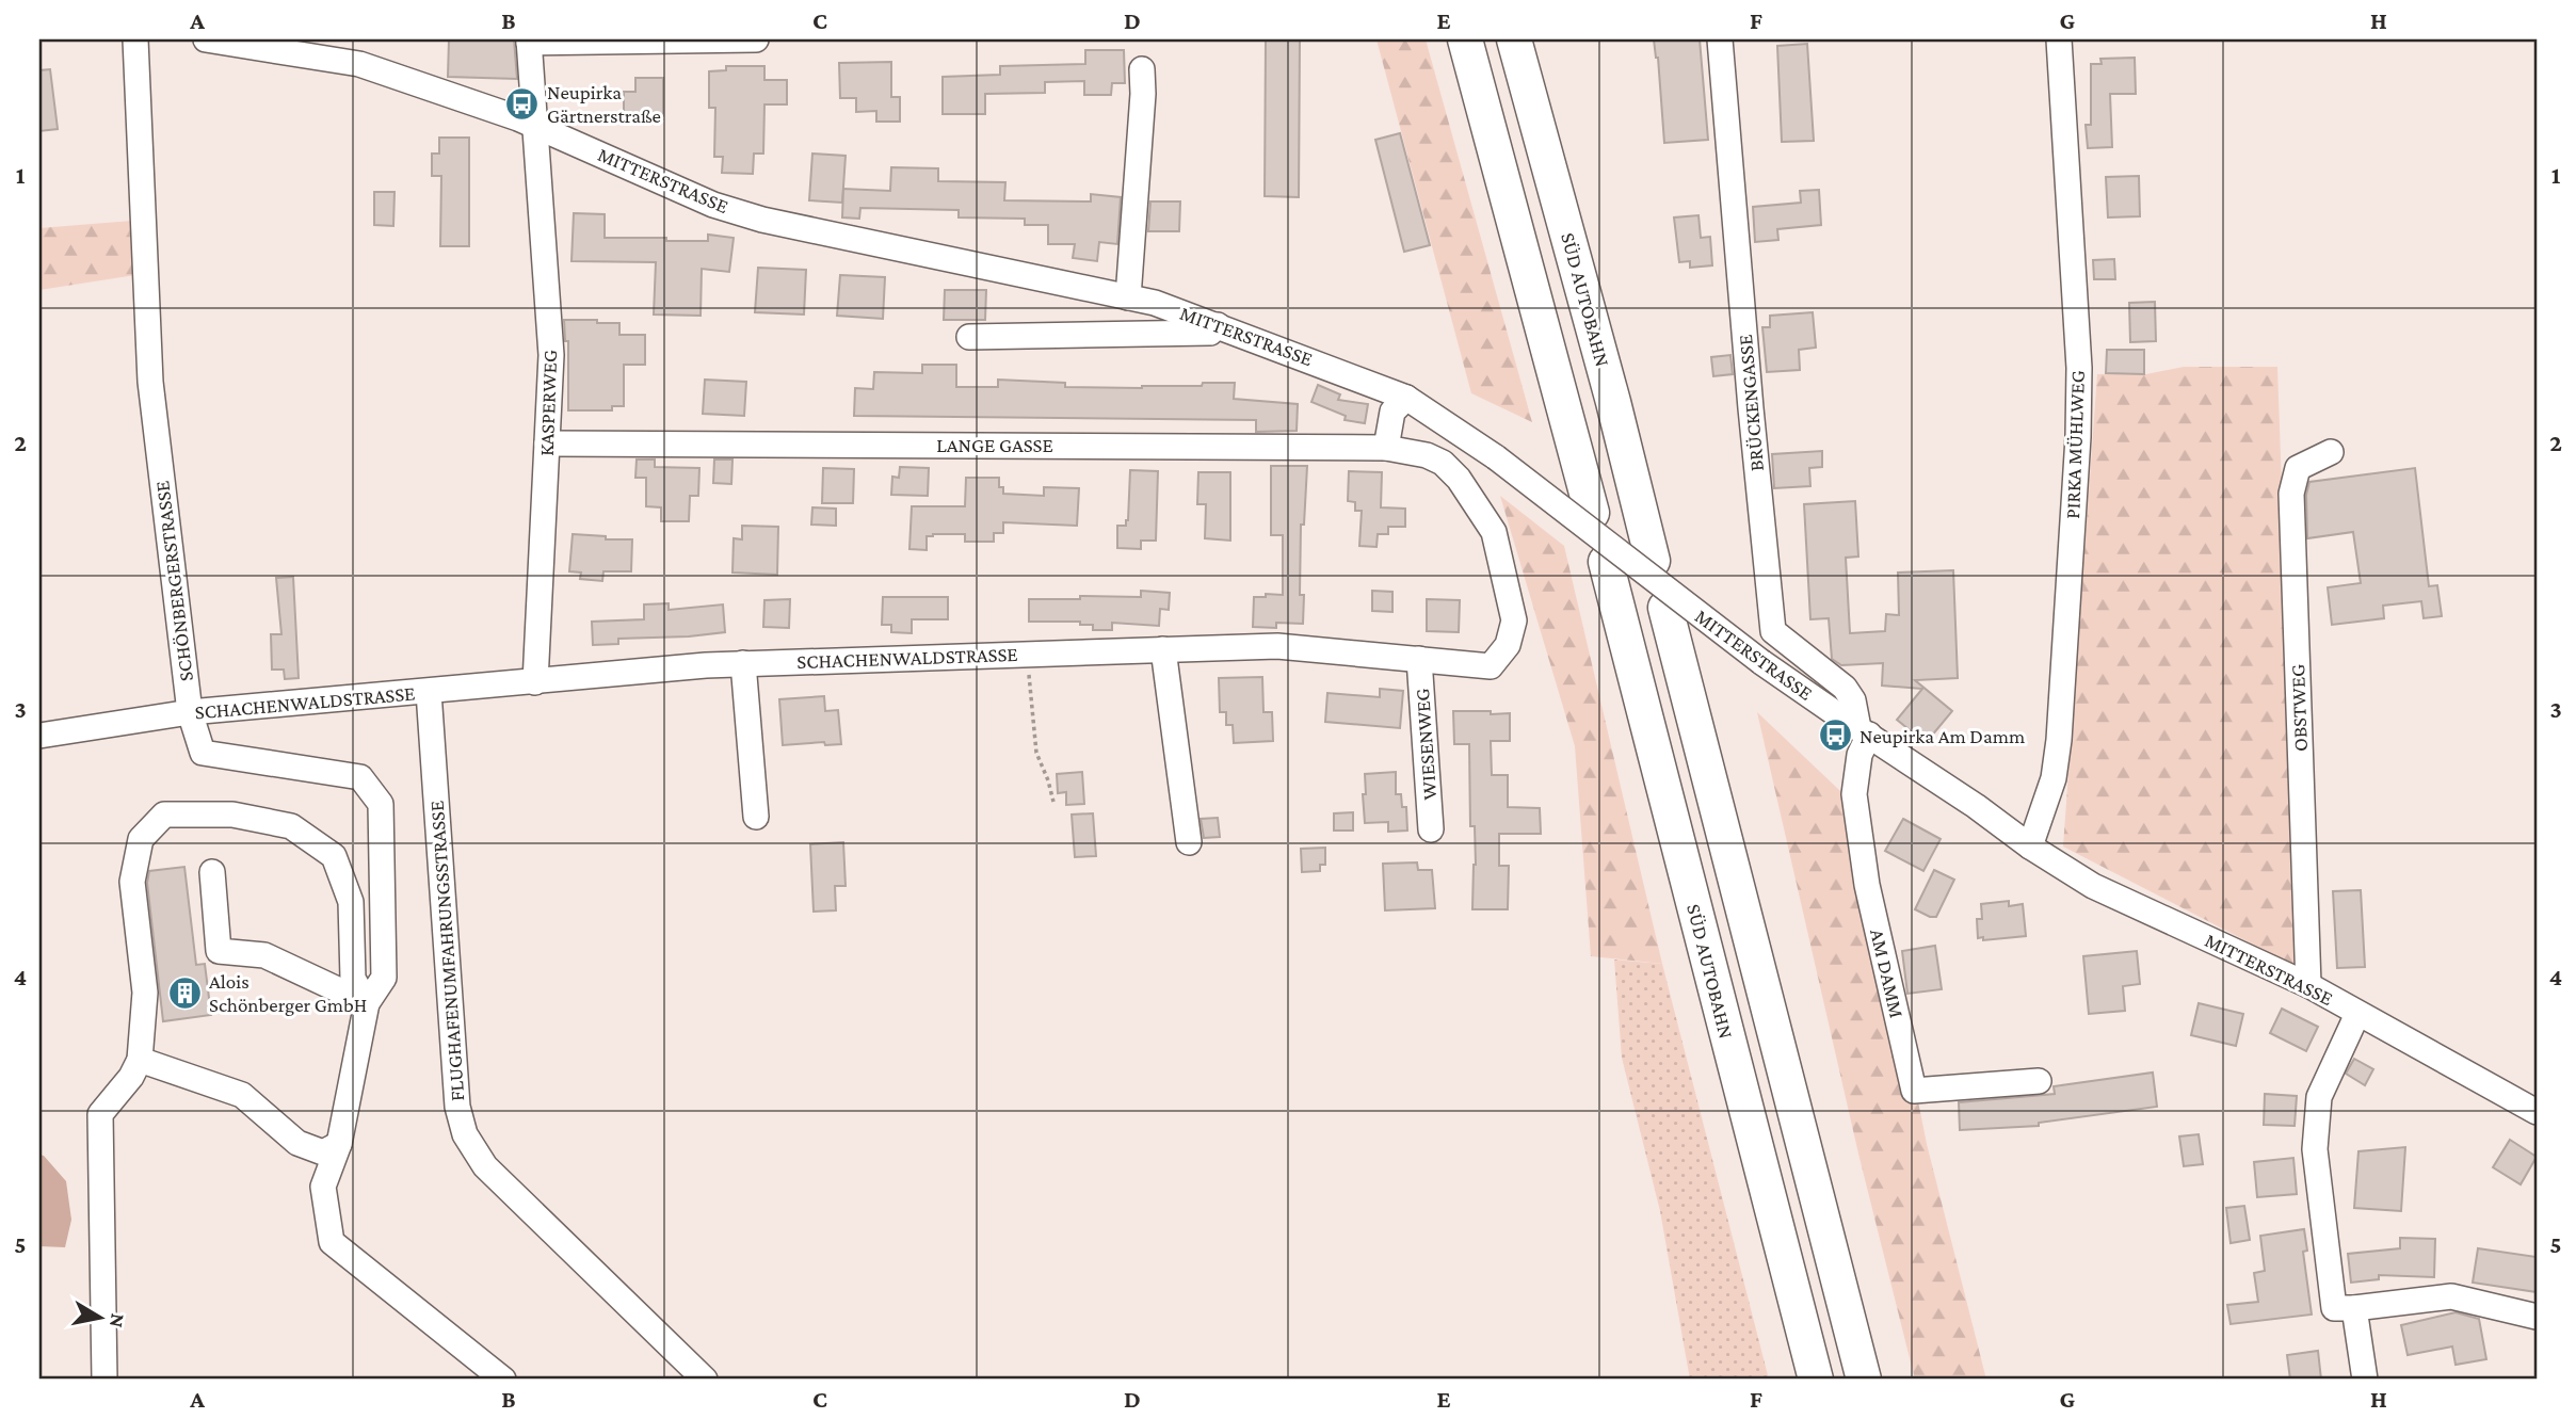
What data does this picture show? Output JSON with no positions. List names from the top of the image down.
{
  "streets": {
    "highway": ["SÜD AUTOBAHN"],
    "street": [
      "MITTERSTRASSE",
      "KASPERWEG",
      "BRÜCKENGASSE",
      "LANGE GASSE",
      "PIRKA MÜHLWEG",
      "SCHÖNBERGERSTRASSE",
      "SCHACHENWALDSTRASSE",
      "OBSTWEG",
      "WIESENWEG",
      "FLUGHAFENUMFAHRUNGSSTRASSE",
      "AM DAMM"
    ]
  },
  "crossings": [
    ["MITTERSTRASSE", "KASPERWEG"],
    ["MITTERSTRASSE", "BRÜCKENGASSE"],
    ["MITTERSTRASSE", "PIRKA MÜHLWEG"],
    ["MITTERSTRASSE", "OBSTWEG"],
    ["MITTERSTRASSE", "AM DAMM"],
    ["KASPERWEG", "LANGE GASSE"],
    ["KASPERWEG", "SCHACHENWALDSTRASSE"],
    ["BRÜCKENGASSE", "AM DAMM"],
    ["LANGE GASSE", "SCHACHENWALDSTRASSE"],
    ["SCHÖNBERGERSTRASSE", "SCHACHENWALDSTRASSE"],
    ["SCHACHENWALDSTRASSE", "WIESENWEG"],
    ["SCHACHENWALDSTRASSE", "FLUGHAFENUMFAHRUNGSSTRASSE"]
  ],
  "places": {
    "bus stop": ["Neupirka Gärtnerstraße", "Neupirka Am Damm"],
    "building": ["Alois Schönberger GmbH"]
  },
  "north": "right",
  "grid": {
    "columns": [
      "A",
      "B",
      "C",
      "D",
      "E",
      "F",
      "G",
      "H"
    ],
    "rows": [
      "1",
      "2",
      "3",
      "4",
      "5"
    ]
  }
}
